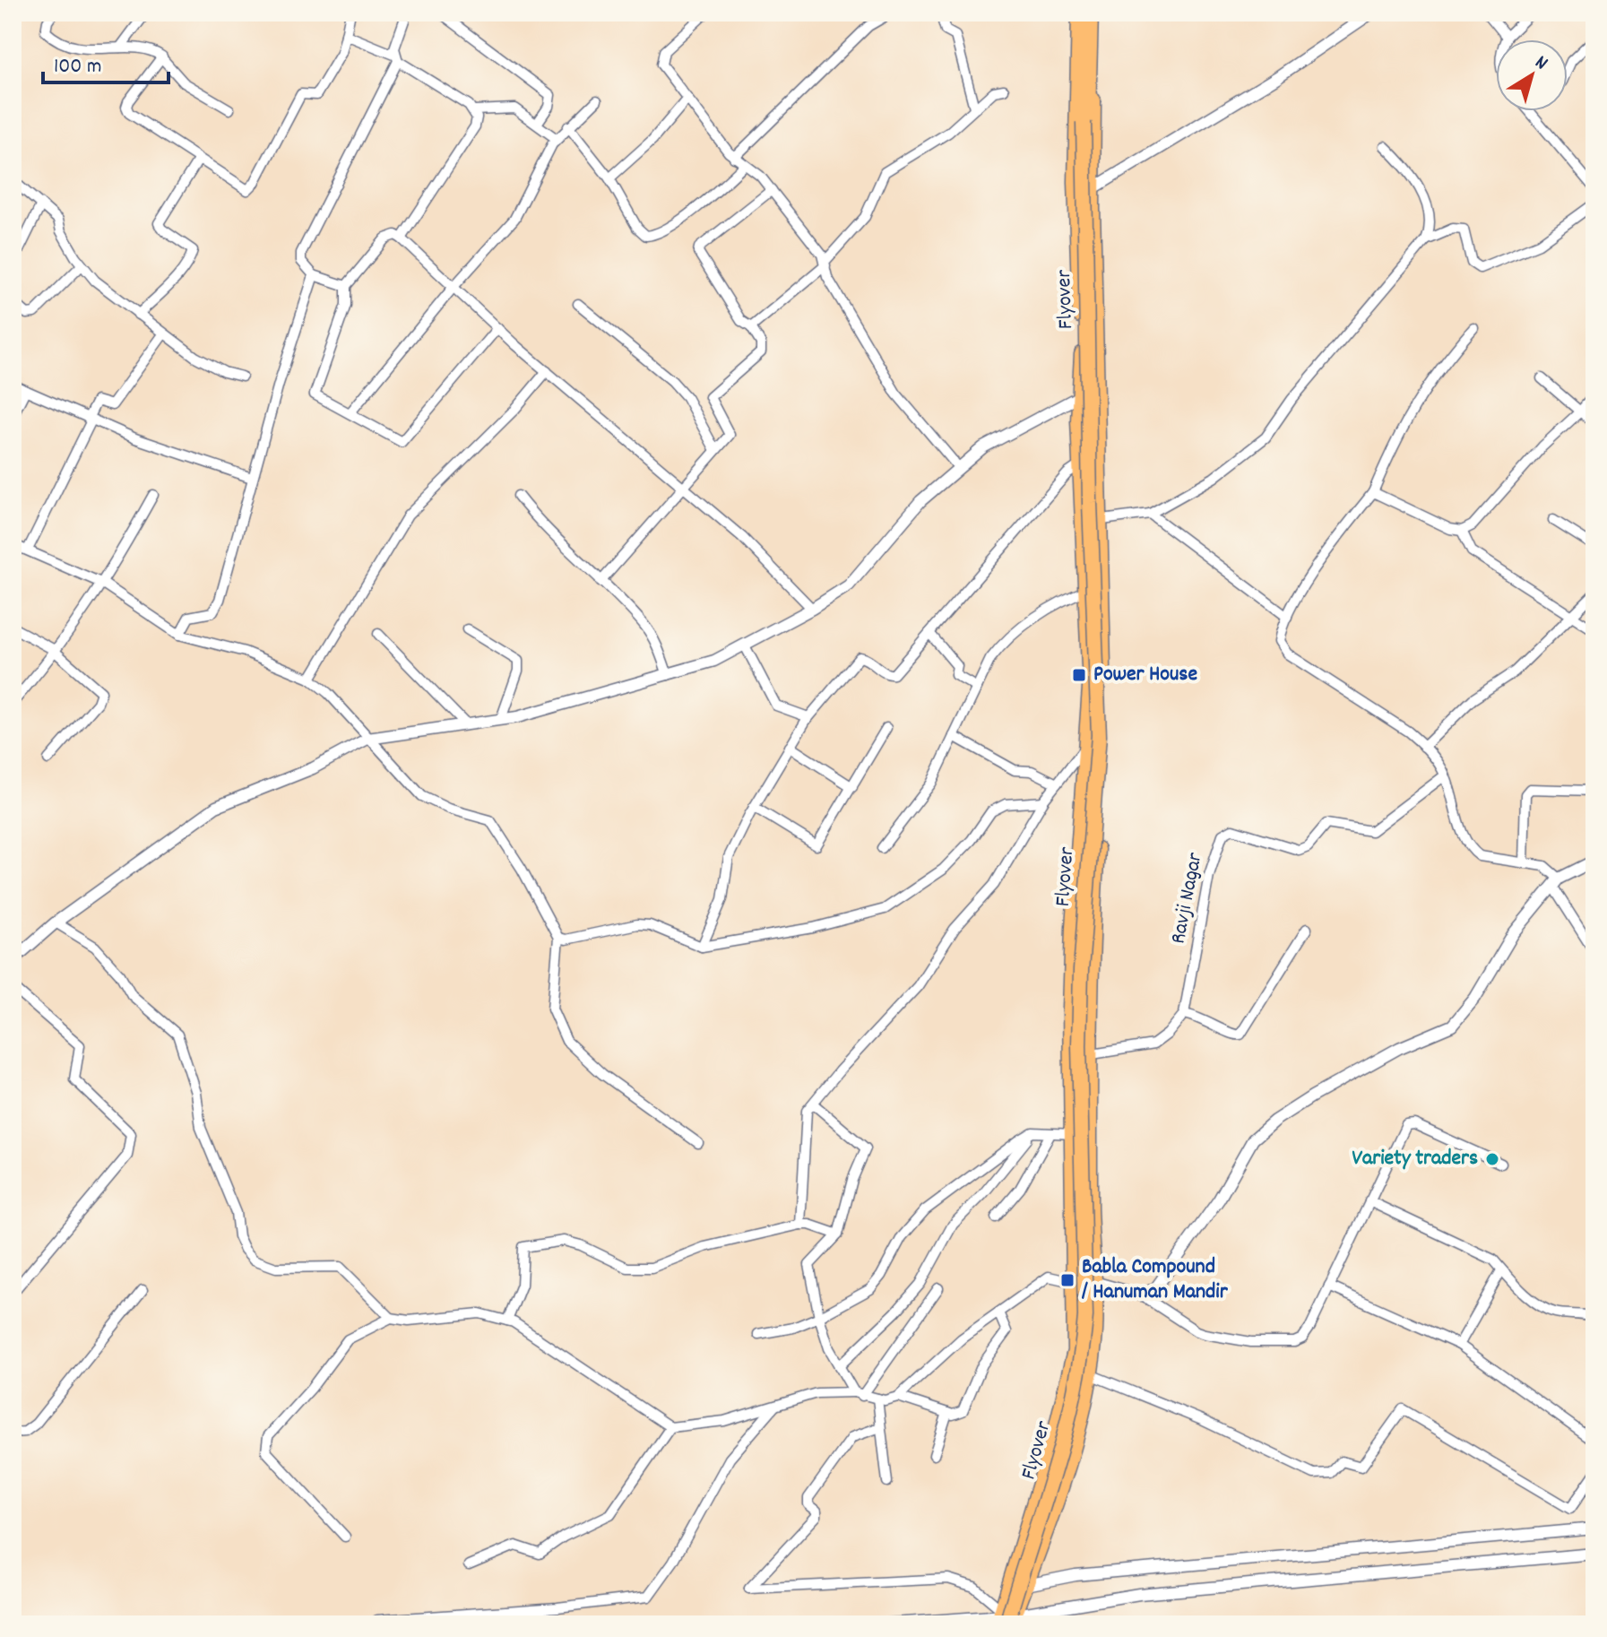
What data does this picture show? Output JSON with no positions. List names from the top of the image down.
{
  "streets": {
    "main road": ["Flyover"],
    "street": ["Ravji Nagar"]
  },
  "places": {
    "transit": ["Power House", "Babla Compound / Hanuman Mandir"],
    "other": ["Variety traders"]
  },
  "scale_bar": "100 m",
  "north": "top right"
}
